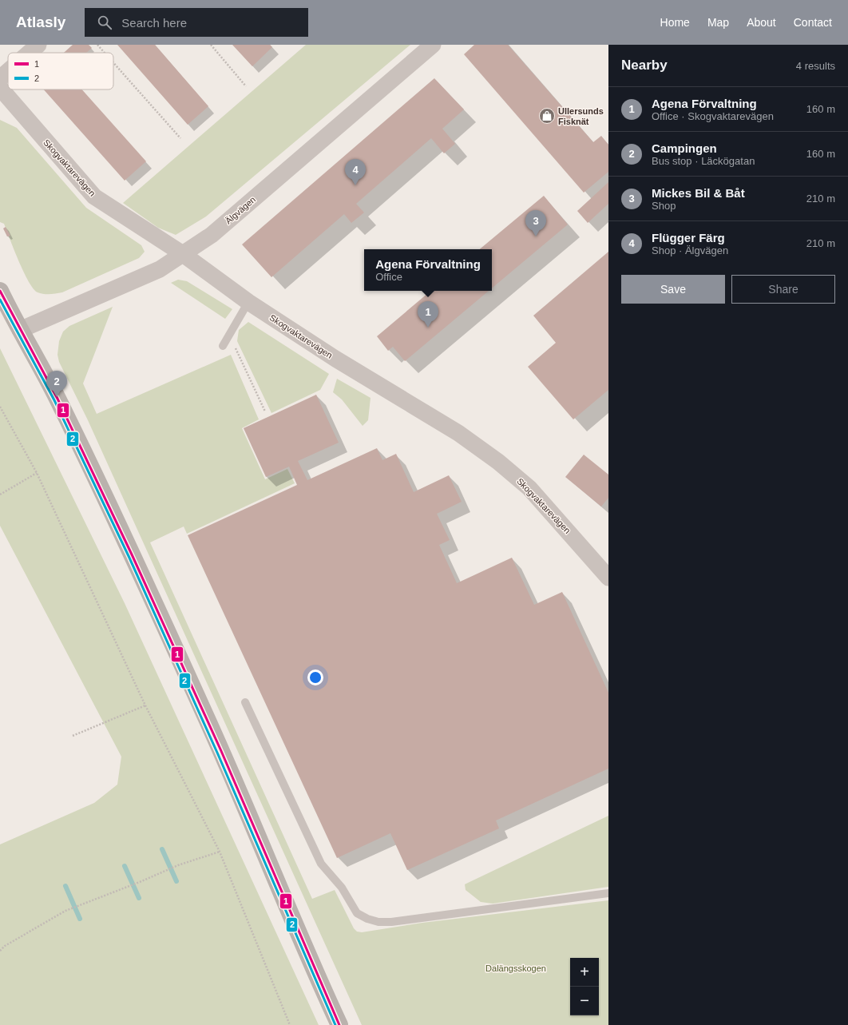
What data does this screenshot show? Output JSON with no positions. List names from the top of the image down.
{
  "streets": {
    "street": ["Skogvaktarevägen", "Älgvägen"]
  },
  "crossings": [
    ["Skogvaktarevägen", "Älgvägen"]
  ],
  "parks": ["Dalängsskogen"],
  "places": {
    "shop": ["Ullersunds Fisknät"]
  },
  "lines": ["transit line 1", "transit line 2"],
  "legend": ["1", "2"],
  "page": {
    "header": "Atlasly",
    "search": "Search here",
    "nav": [
      "Home",
      "Map",
      "About",
      "Contact"
    ],
    "heading": ["Nearby", "4 results"],
    "list": [
      {
        "mark": "1",
        "name": "Agena Förvaltning",
        "note": "Office · Skogvaktarevägen",
        "value": "160 m"
      },
      {
        "mark": "2",
        "name": "Campingen",
        "note": "Bus stop · Läckögatan",
        "value": "160 m"
      },
      {
        "mark": "3",
        "name": "Mickes Bil & Båt",
        "note": "Shop",
        "value": "210 m"
      },
      {
        "mark": "4",
        "name": "Flügger Färg",
        "note": "Shop · Älgvägen",
        "value": "210 m"
      }
    ],
    "pins": [
      "4",
      "3",
      "1",
      "2"
    ],
    "popup": ["Agena Förvaltning", "Office"],
    "buttons": ["Save", "Share"],
    "map_buttons": ["+", "−"]
  }
}
